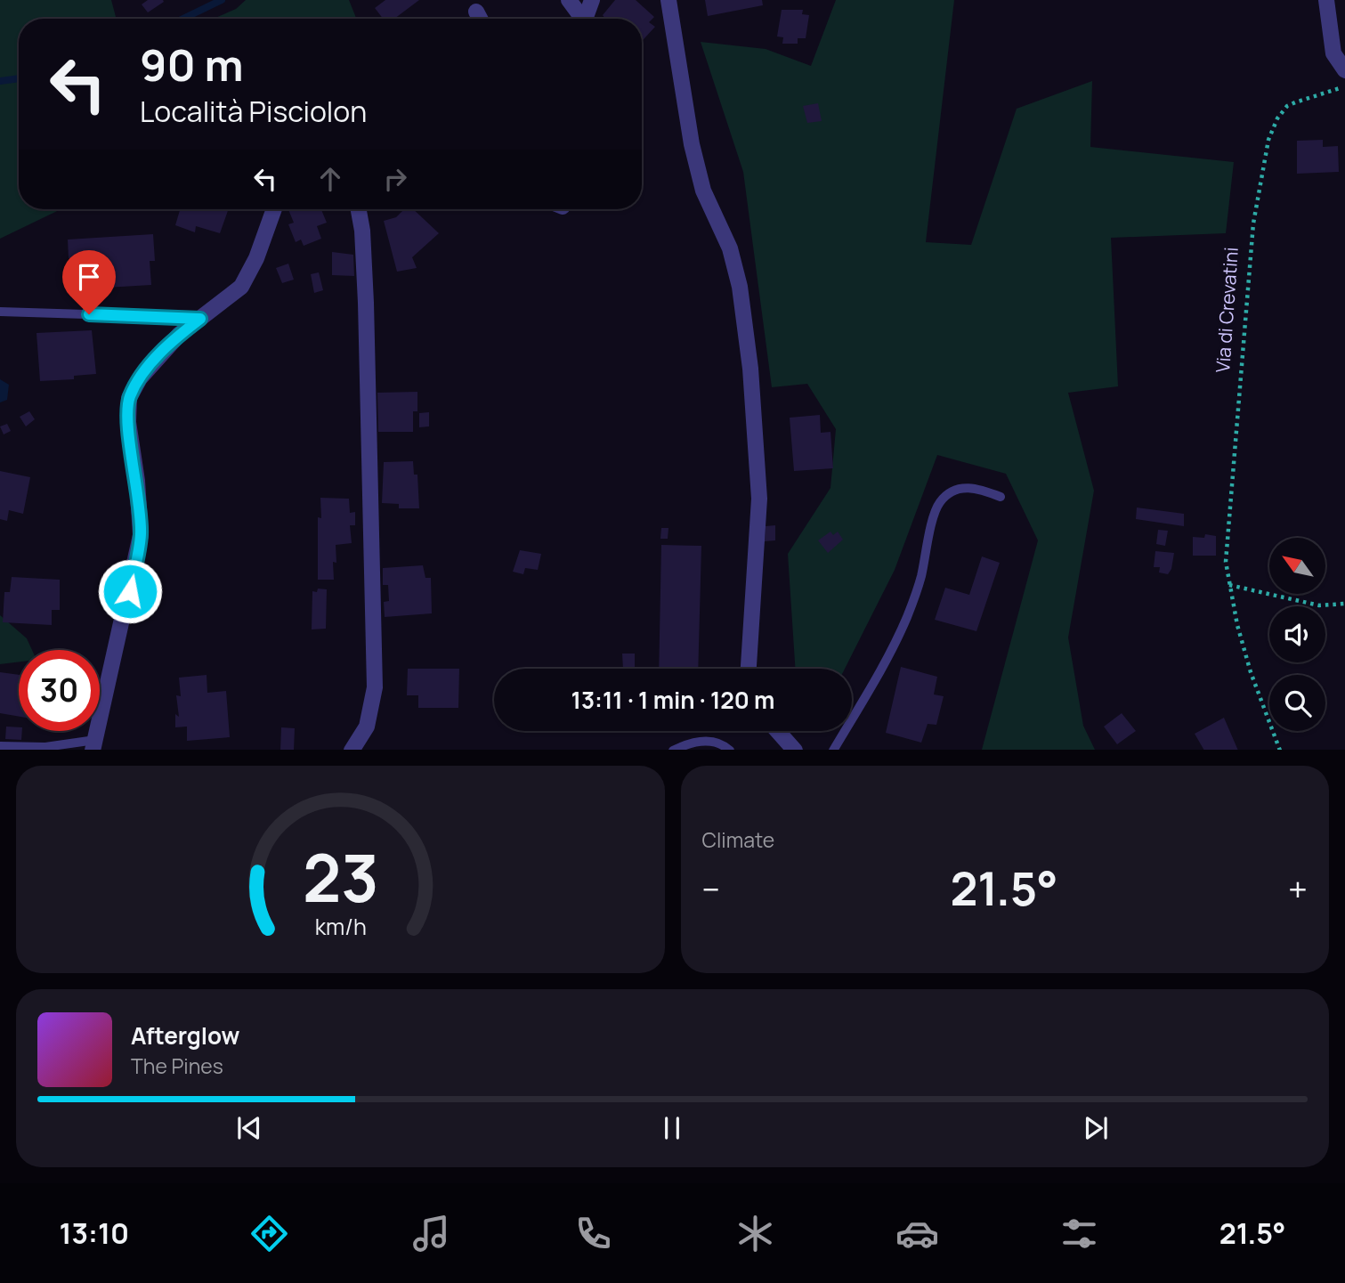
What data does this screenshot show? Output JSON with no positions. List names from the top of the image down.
{
  "streets": {
    "path": ["Via di Crevatini"]
  },
  "north": "top left",
  "page": {
    "turn": ["90 m", "Località Pisciolon"],
    "limit": "30",
    "trip": "13:11 · 1 min · 120 m",
    "tile": "Climate",
    "heat": ["−", "21.5°", "+"],
    "song": ["Afterglow", "The Pines"],
    "tabs": ["13:10", "21.5°"],
    "gauge": ["23", "km/h"]
  }
}
